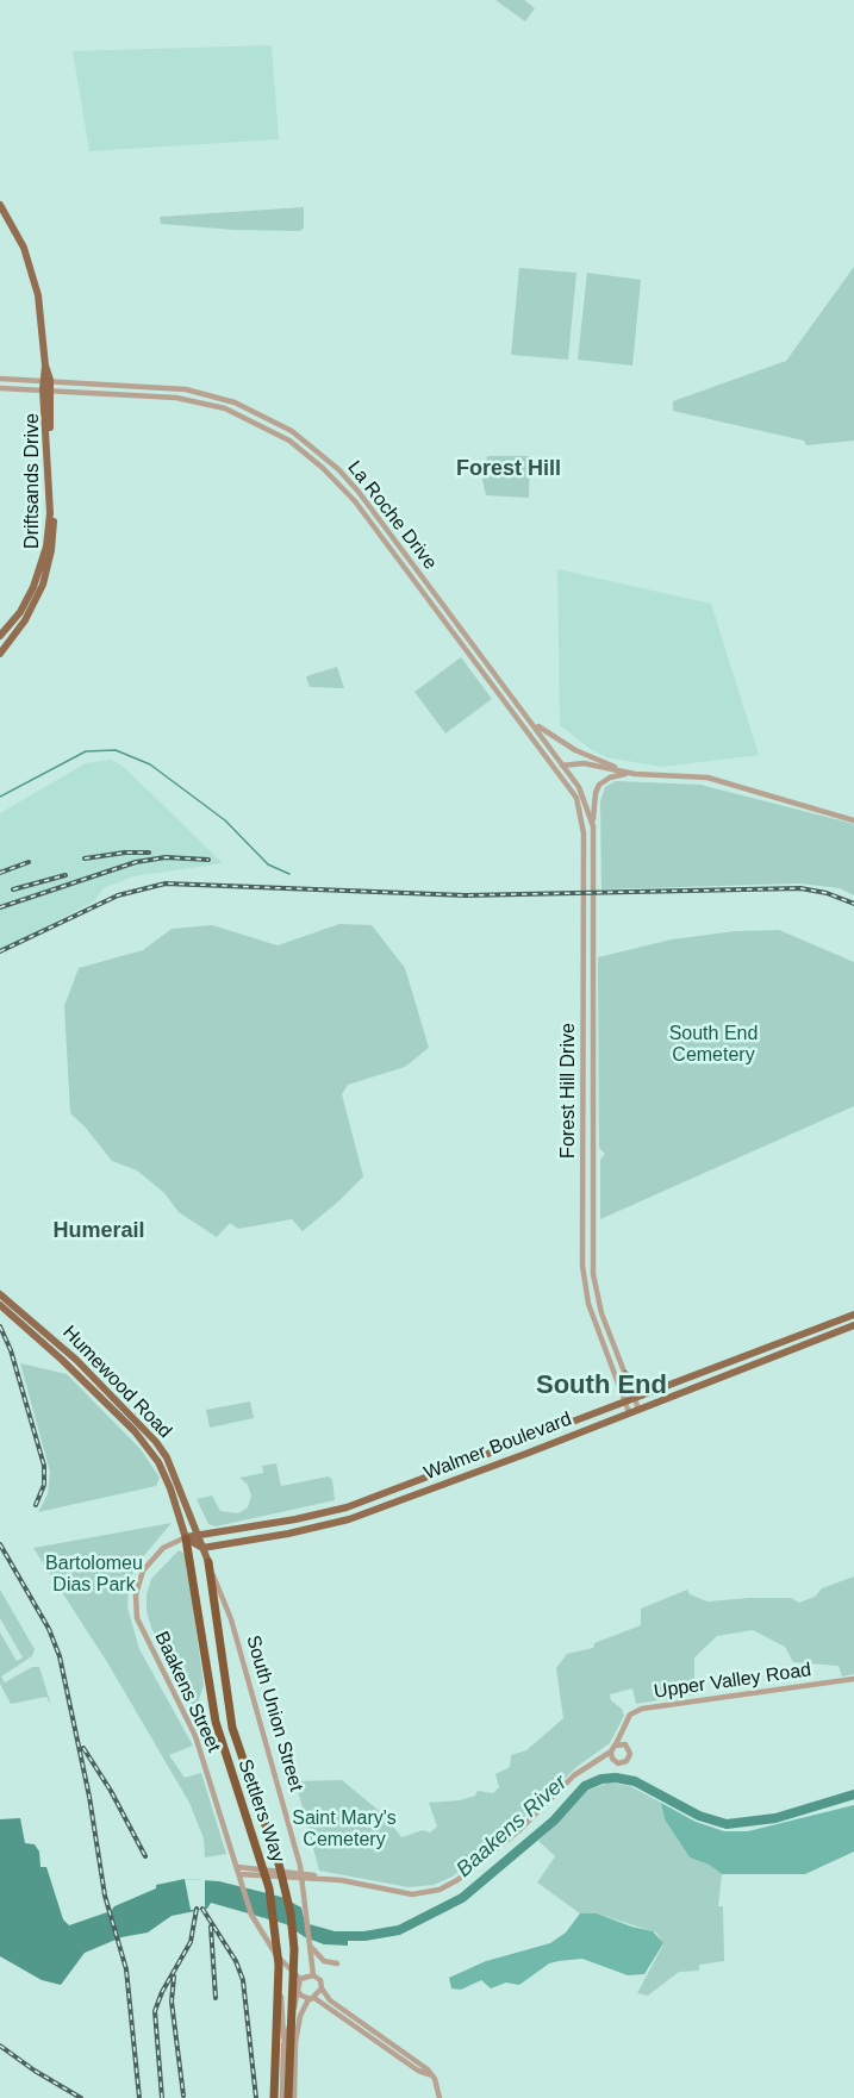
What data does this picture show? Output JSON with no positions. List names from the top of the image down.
{
  "streets": {
    "highway": ["Settlers Way"],
    "main road": [
      "Driftsands Drive",
      "Humewood Road",
      "Walmer Boulevard",
      "South Union Street"
    ],
    "street": [
      "La Roche Drive",
      "Forest Hill Drive",
      "Upper Valley Road",
      "Baakens Street"
    ]
  },
  "crossings": [
    ["Driftsands Drive", "La Roche Drive"],
    ["La Roche Drive", "Forest Hill Drive"],
    ["Forest Hill Drive", "Walmer Boulevard"],
    ["Humewood Road", "Walmer Boulevard"],
    ["Humewood Road", "Baakens Street"],
    ["Humewood Road", "South Union Street"],
    ["Humewood Road", "Settlers Way"],
    ["Walmer Boulevard", "Baakens Street"],
    ["Walmer Boulevard", "South Union Street"],
    ["Walmer Boulevard", "Settlers Way"],
    ["Baakens Street", "Settlers Way"],
    ["South Union Street", "Settlers Way"]
  ],
  "districts": ["Forest Hill", "Humerail", "South End"],
  "water": ["Baakens River"],
  "parks": ["South End Cemetery", "Bartolomeu Dias Park", "Saint Mary's Cemetery"]
}
